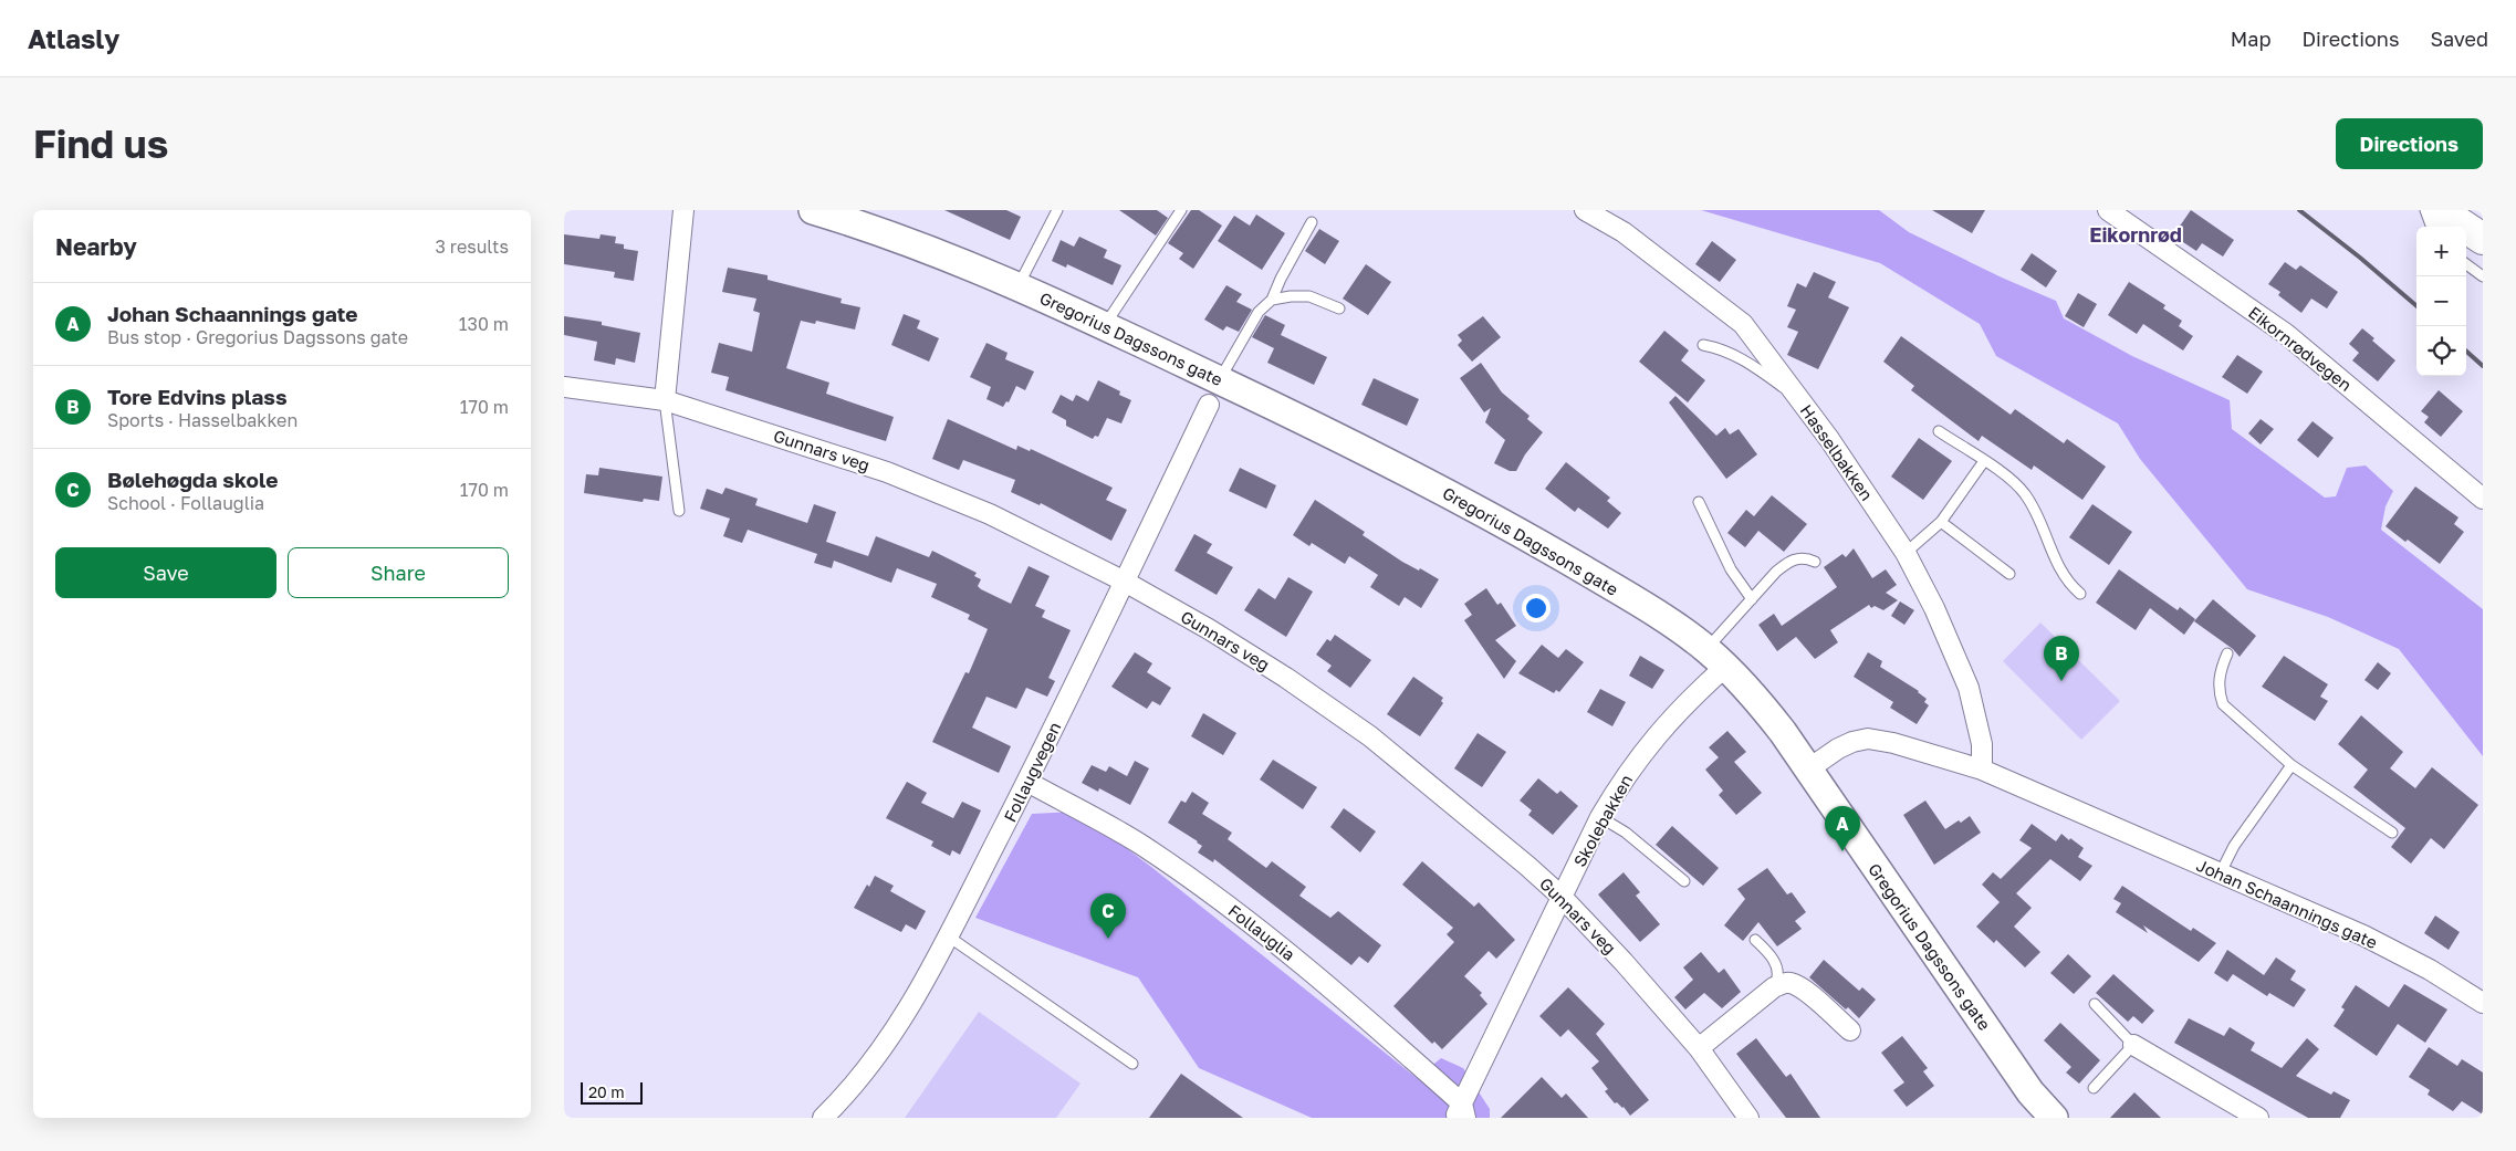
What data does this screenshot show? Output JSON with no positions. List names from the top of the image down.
{
  "streets": {
    "street": [
      "Gregorius Dagssons gate",
      "Eikornrødvegen",
      "Gunnars veg",
      "Hasselbakken",
      "Follaugvegen",
      "Skolebakken",
      "Johan Schaannings gate",
      "Follauglia"
    ]
  },
  "crossings": [
    ["Gregorius Dagssons gate", "Follaugvegen"],
    ["Gregorius Dagssons gate", "Skolebakken"],
    ["Gregorius Dagssons gate", "Johan Schaannings gate"],
    ["Gunnars veg", "Follaugvegen"],
    ["Gunnars veg", "Skolebakken"],
    ["Hasselbakken", "Johan Schaannings gate"],
    ["Follaugvegen", "Follauglia"],
    ["Skolebakken", "Follauglia"]
  ],
  "districts": ["Eikornrød"],
  "scale_bar": "20 m",
  "page": {
    "header": "Atlasly",
    "nav": ["Map", "Directions", "Saved"],
    "buttons": [
      "Directions",
      ["Save", "Share"]
    ],
    "title": "Find us",
    "heading": ["Nearby", "3 results"],
    "map_buttons": ["+", "−"],
    "list": [
      {
        "mark": "A",
        "name": "Johan Schaannings gate",
        "note": "Bus stop · Gregorius Dagssons gate",
        "value": "130 m"
      },
      {
        "mark": "B",
        "name": "Tore Edvins plass",
        "note": "Sports · Hasselbakken",
        "value": "170 m"
      },
      {
        "mark": "C",
        "name": "Bølehøgda skole",
        "note": "School · Follauglia",
        "value": "170 m"
      }
    ],
    "pins": ["B", "A", "C"],
    "scale": "20 m"
  }
}
